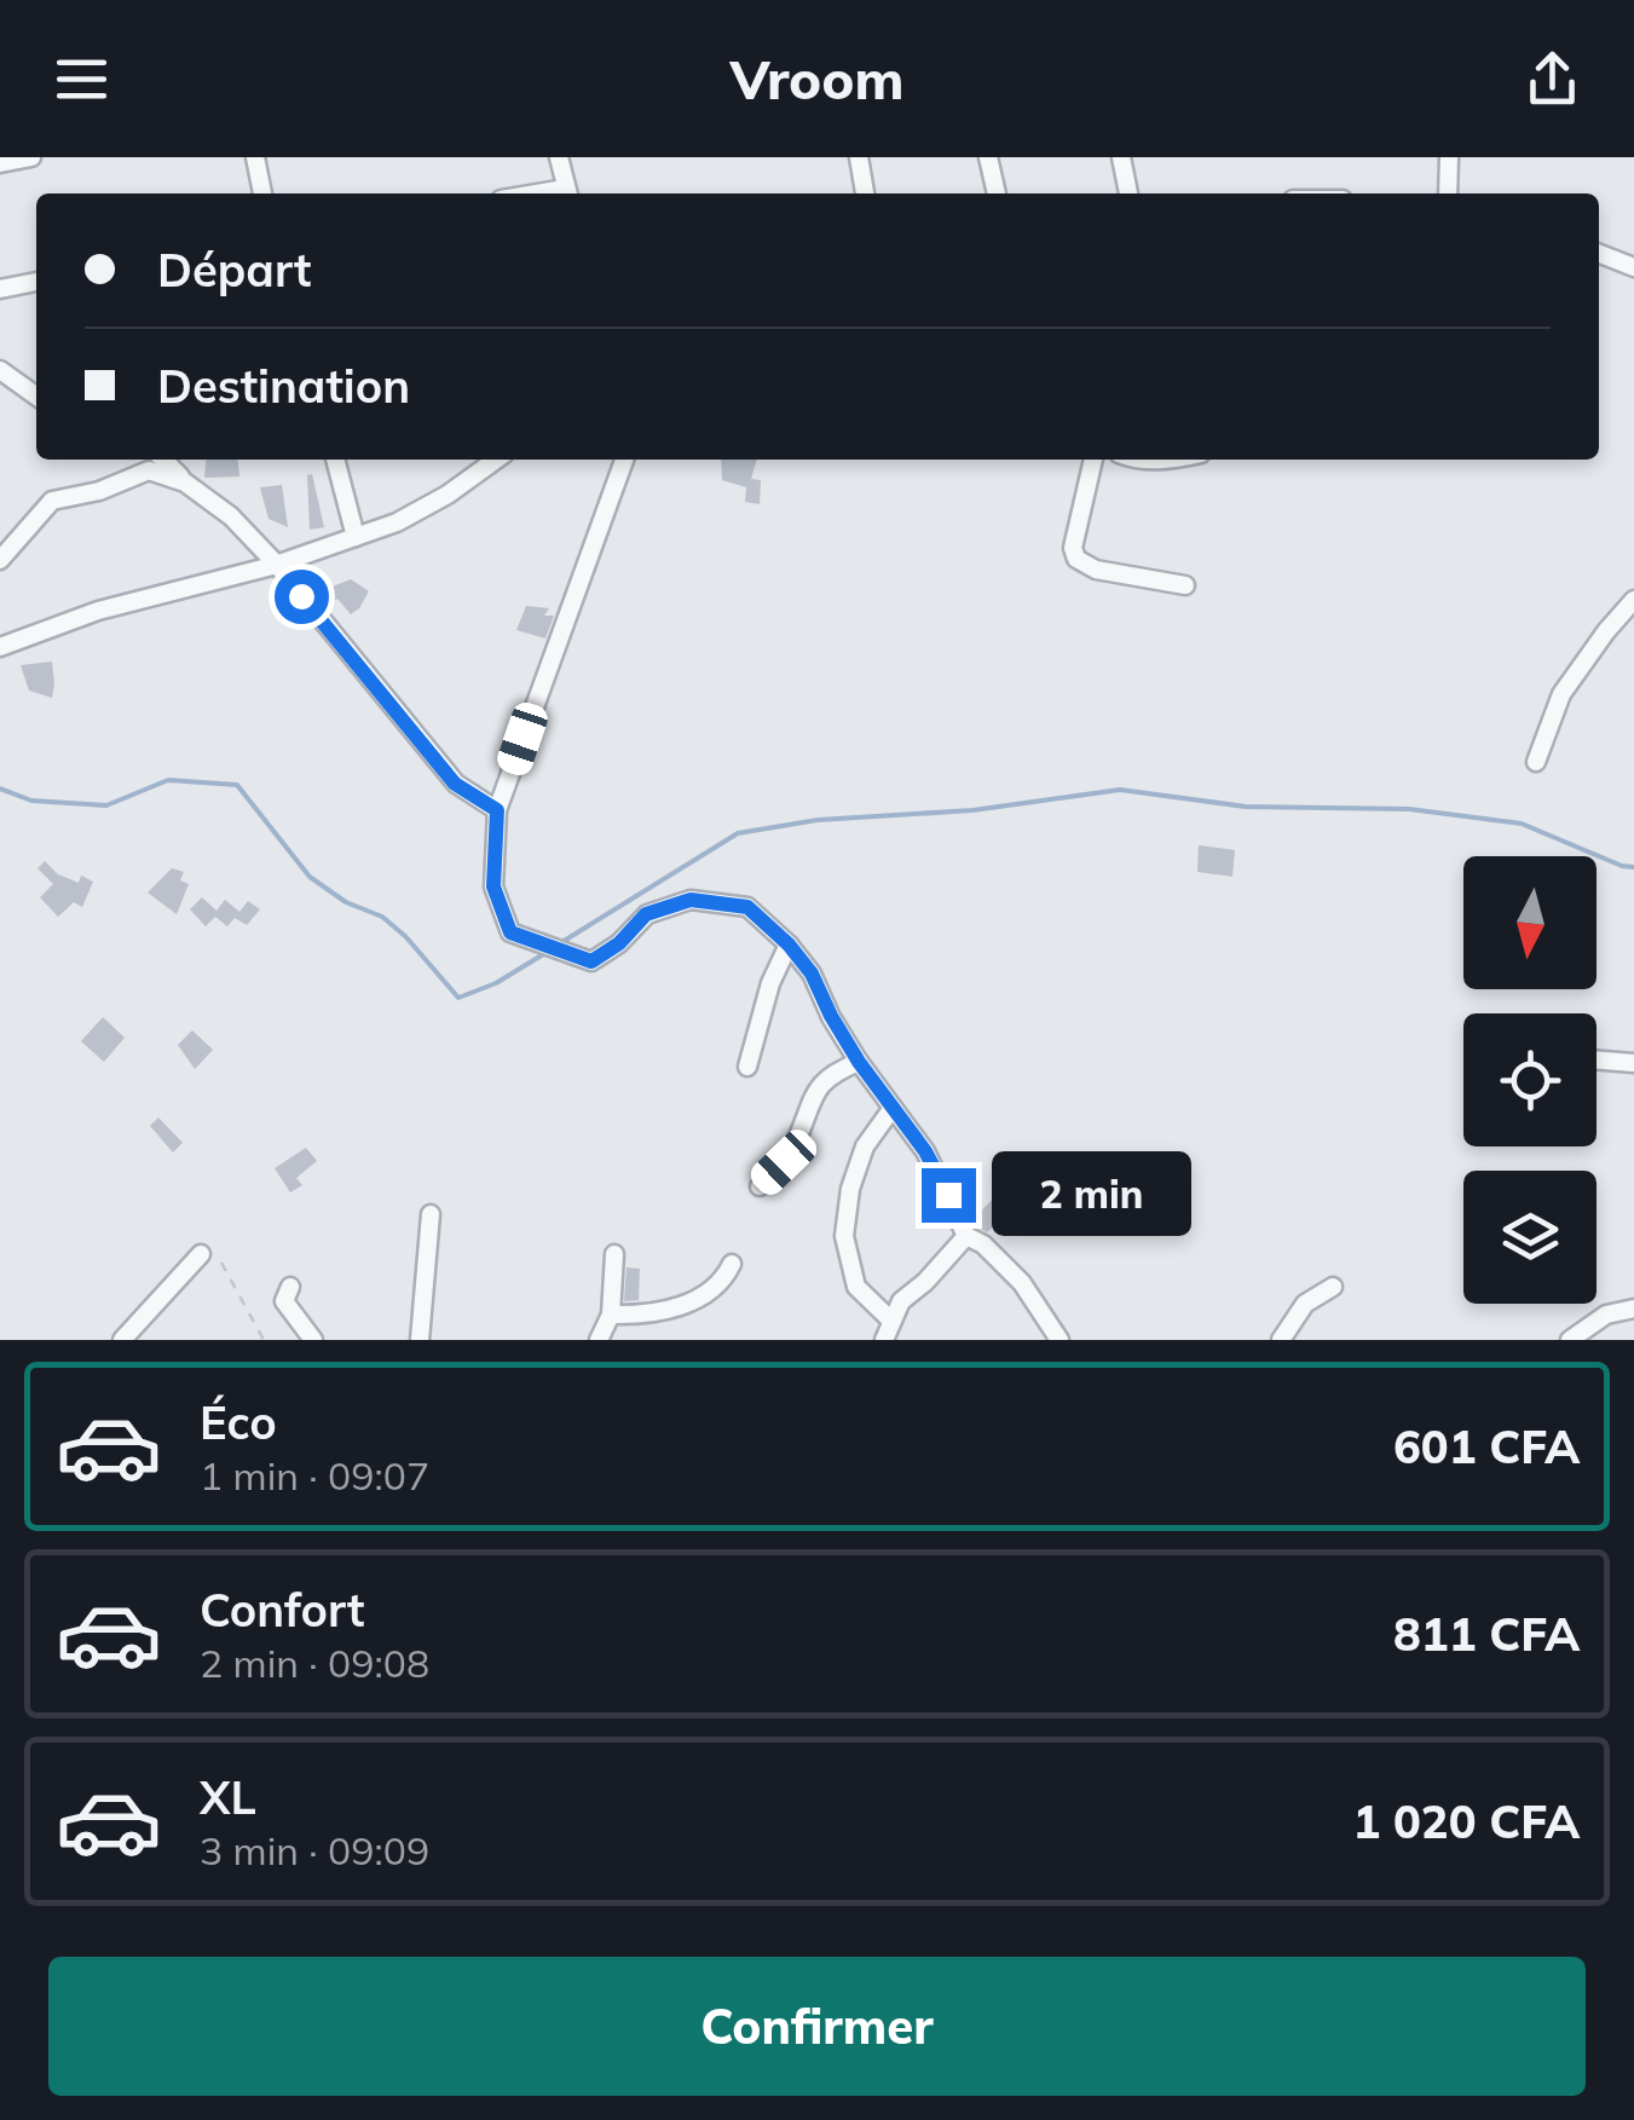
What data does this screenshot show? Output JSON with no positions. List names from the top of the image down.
{
  "north": "bottom",
  "page": {
    "header": "Vroom",
    "banner": ["Départ", "Destination"],
    "bubble": "2 min",
    "list": [
      {
        "name": "Éco",
        "note": "1 min · 09:07",
        "value": "601 CFA"
      },
      {
        "name": "Confort",
        "note": "2 min · 09:08",
        "value": "811 CFA"
      },
      {
        "name": "XL",
        "note": "3 min · 09:09",
        "value": "1 020 CFA"
      }
    ],
    "buttons": "Confirmer"
  }
}
